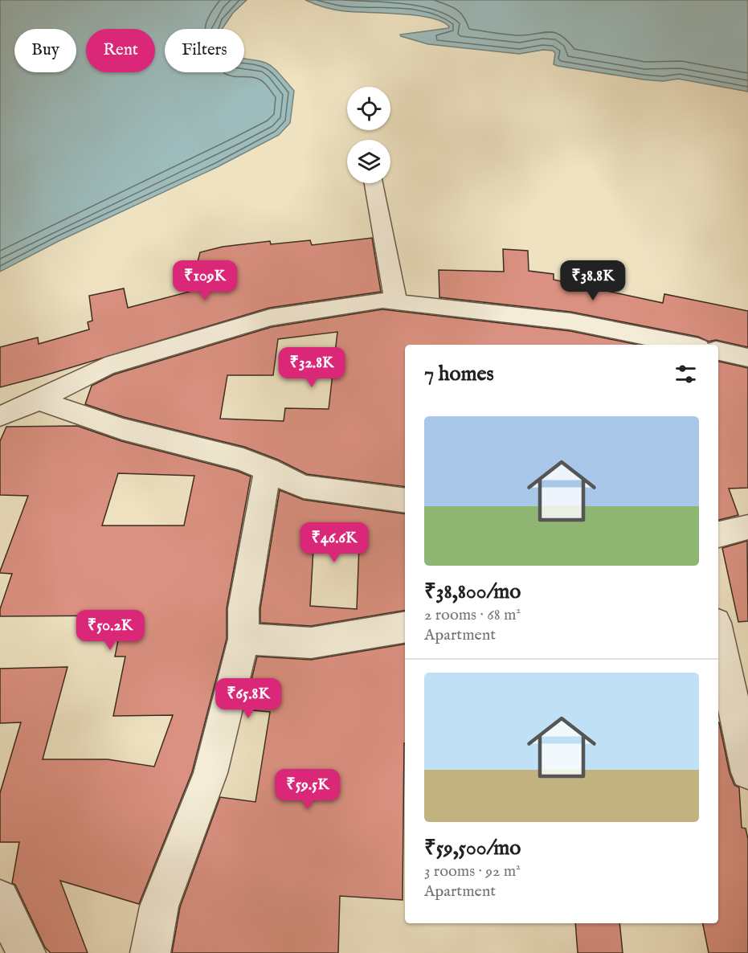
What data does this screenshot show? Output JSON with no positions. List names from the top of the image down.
{
  "page": {
    "chip": ["Buy", "Rent", "Filters"],
    "price": [
      "₹109K",
      "₹38.8K",
      "₹32.8K",
      "₹46.6K",
      "₹50.2K",
      "₹65.8K",
      "₹59.5K"
    ],
    "heading": "7 homes",
    "list": [
      {
        "name": "₹38,800/mo",
        "note": "2 rooms · 68 m² · Apartment"
      },
      {
        "name": "₹59,500/mo",
        "note": "3 rooms · 92 m² · Apartment"
      }
    ]
  }
}
